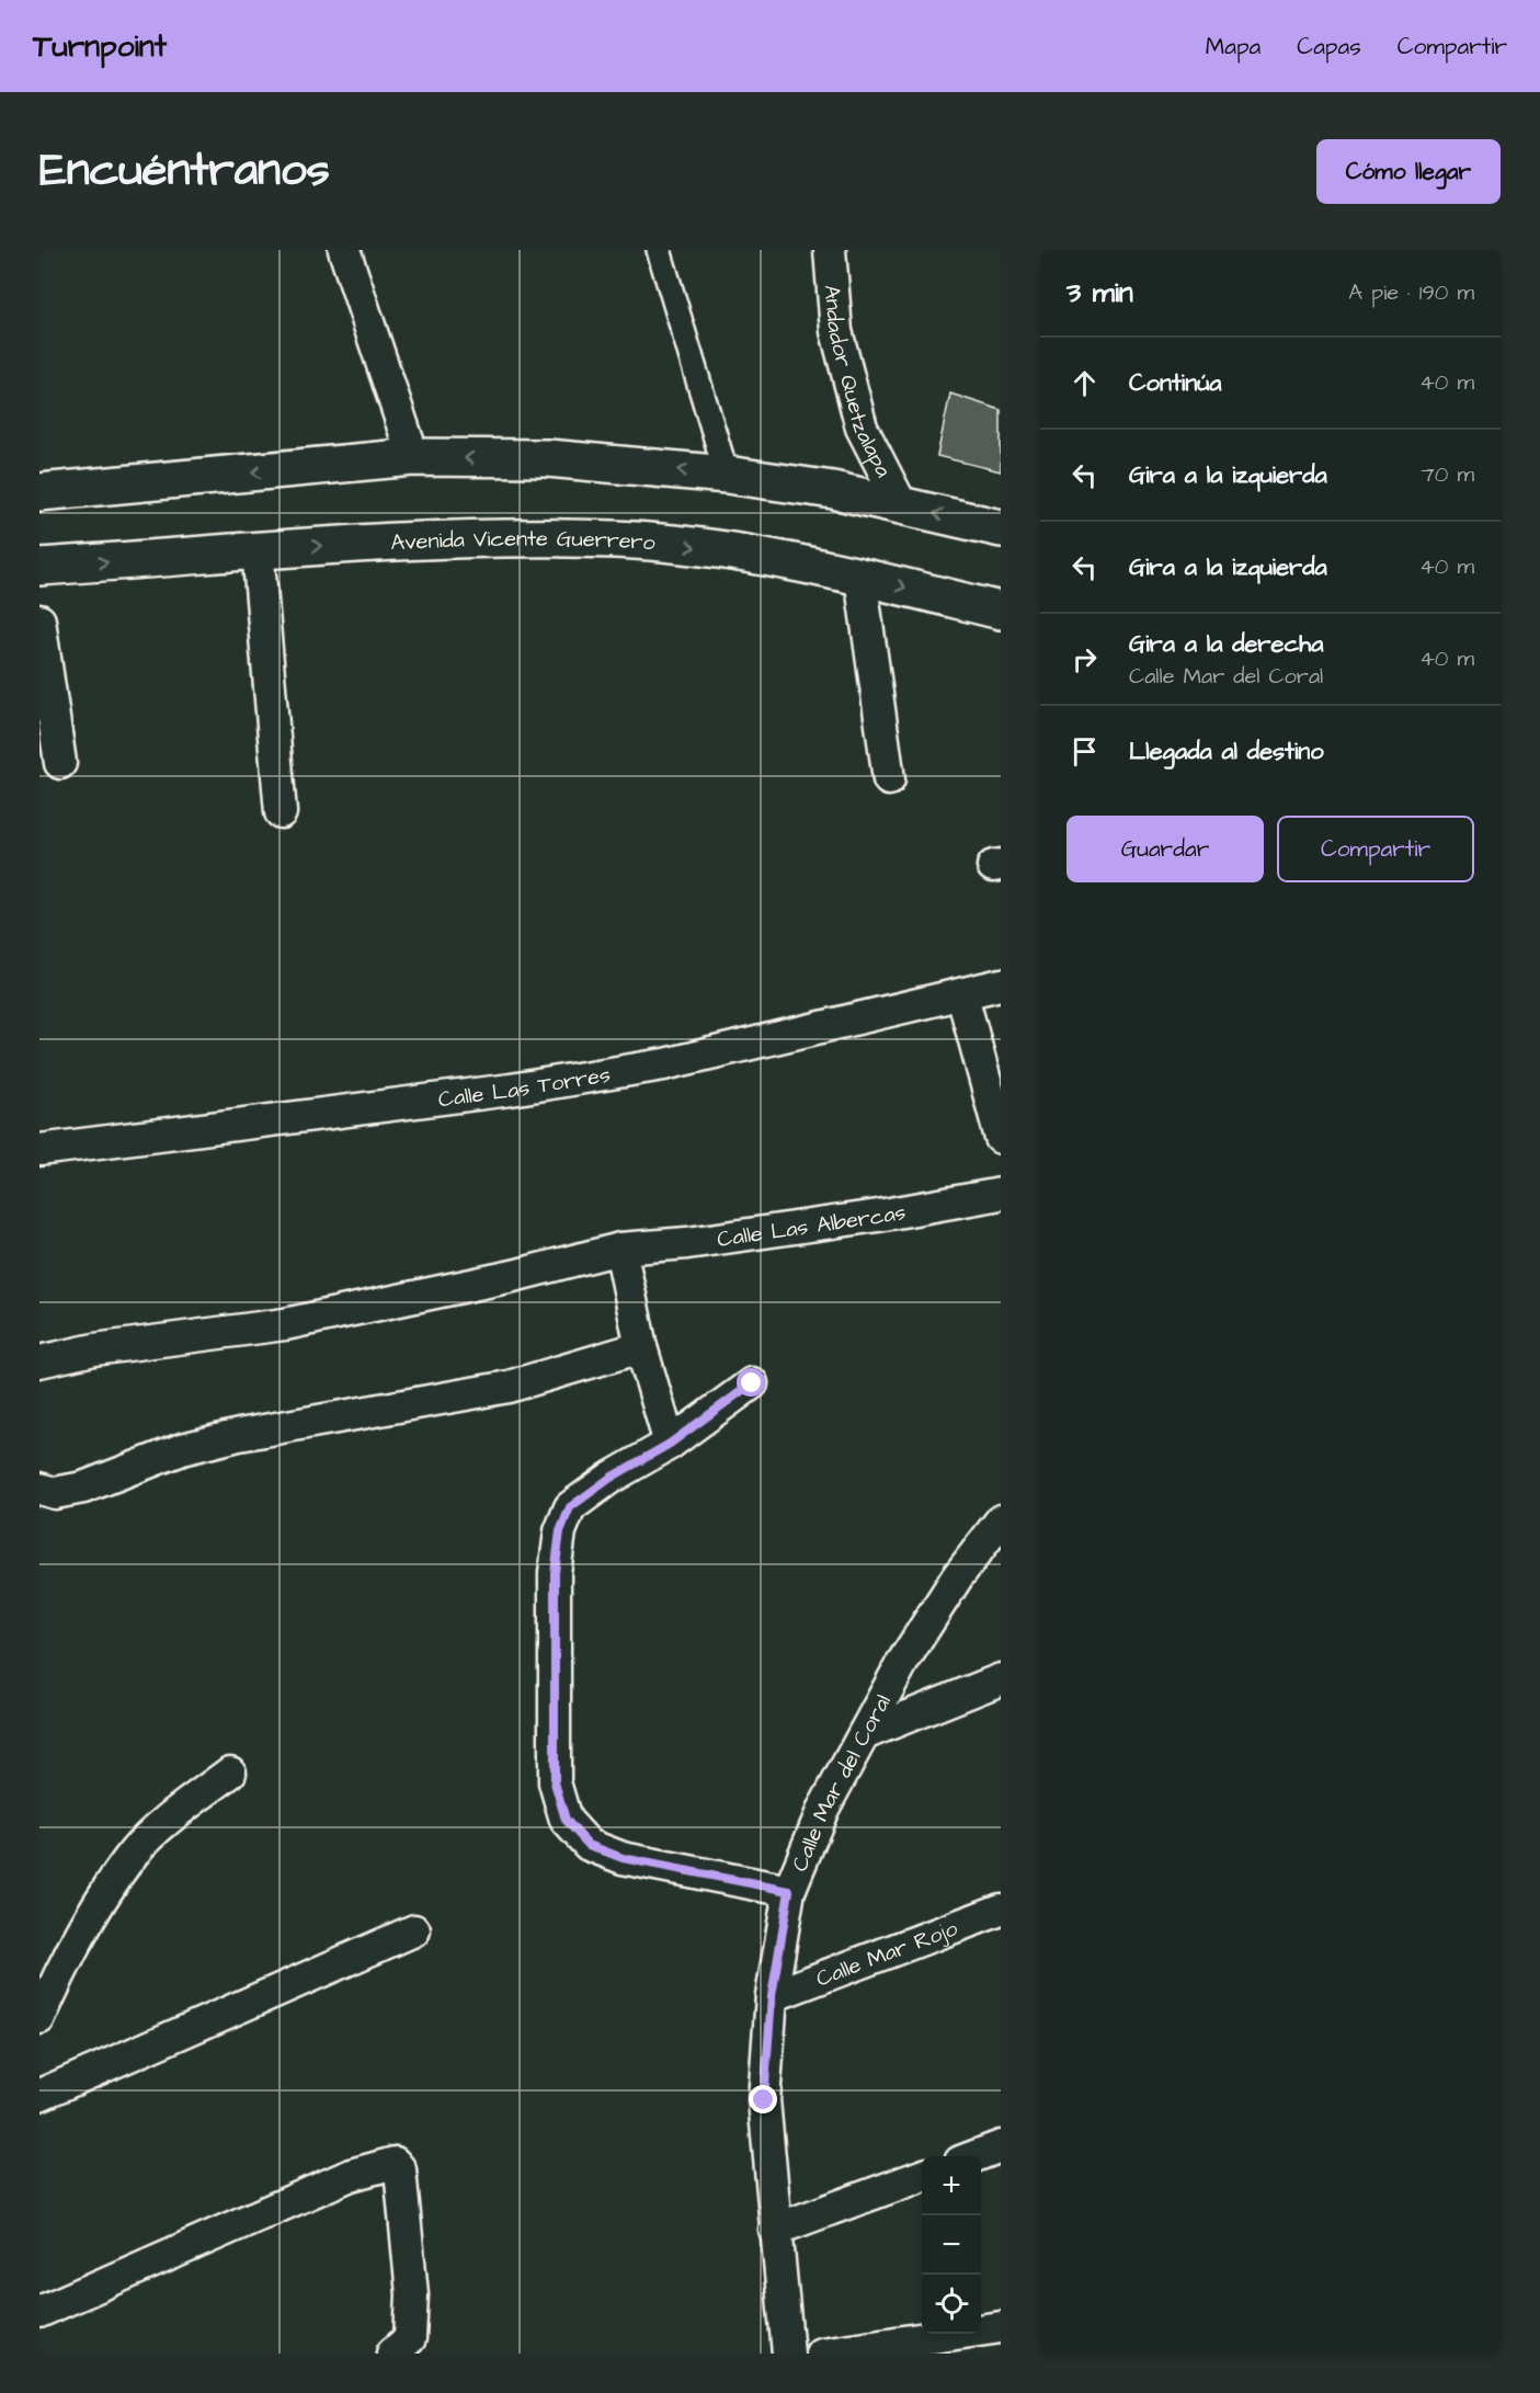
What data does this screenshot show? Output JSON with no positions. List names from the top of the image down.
{
  "streets": {
    "street": [
      "Andador Quetzalapa",
      "Avenida Vicente Guerrero",
      "Calle Las Torres",
      "Calle Las Albercas",
      "Calle Mar del Coral",
      "Calle Mar Rojo"
    ]
  },
  "crossings": [
    ["Calle Mar del Coral", "Calle Mar Rojo"]
  ],
  "page": {
    "header": "Turnpoint",
    "nav": ["Mapa", "Capas", "Compartir"],
    "title": "Encuéntranos",
    "buttons": [
      "Cómo llegar",
      ["Guardar", "Compartir"]
    ],
    "heading": ["3 min", "A pie · 190 m"],
    "list": [
      ["Continúa", "40 m"],
      ["Gira a la izquierda", "70 m"],
      ["Gira a la izquierda", "40 m"],
      ["Gira a la derecha", "Calle Mar del Coral", "40 m"],
      "Llegada al destino"
    ],
    "map_buttons": ["+", "−"]
  }
}
